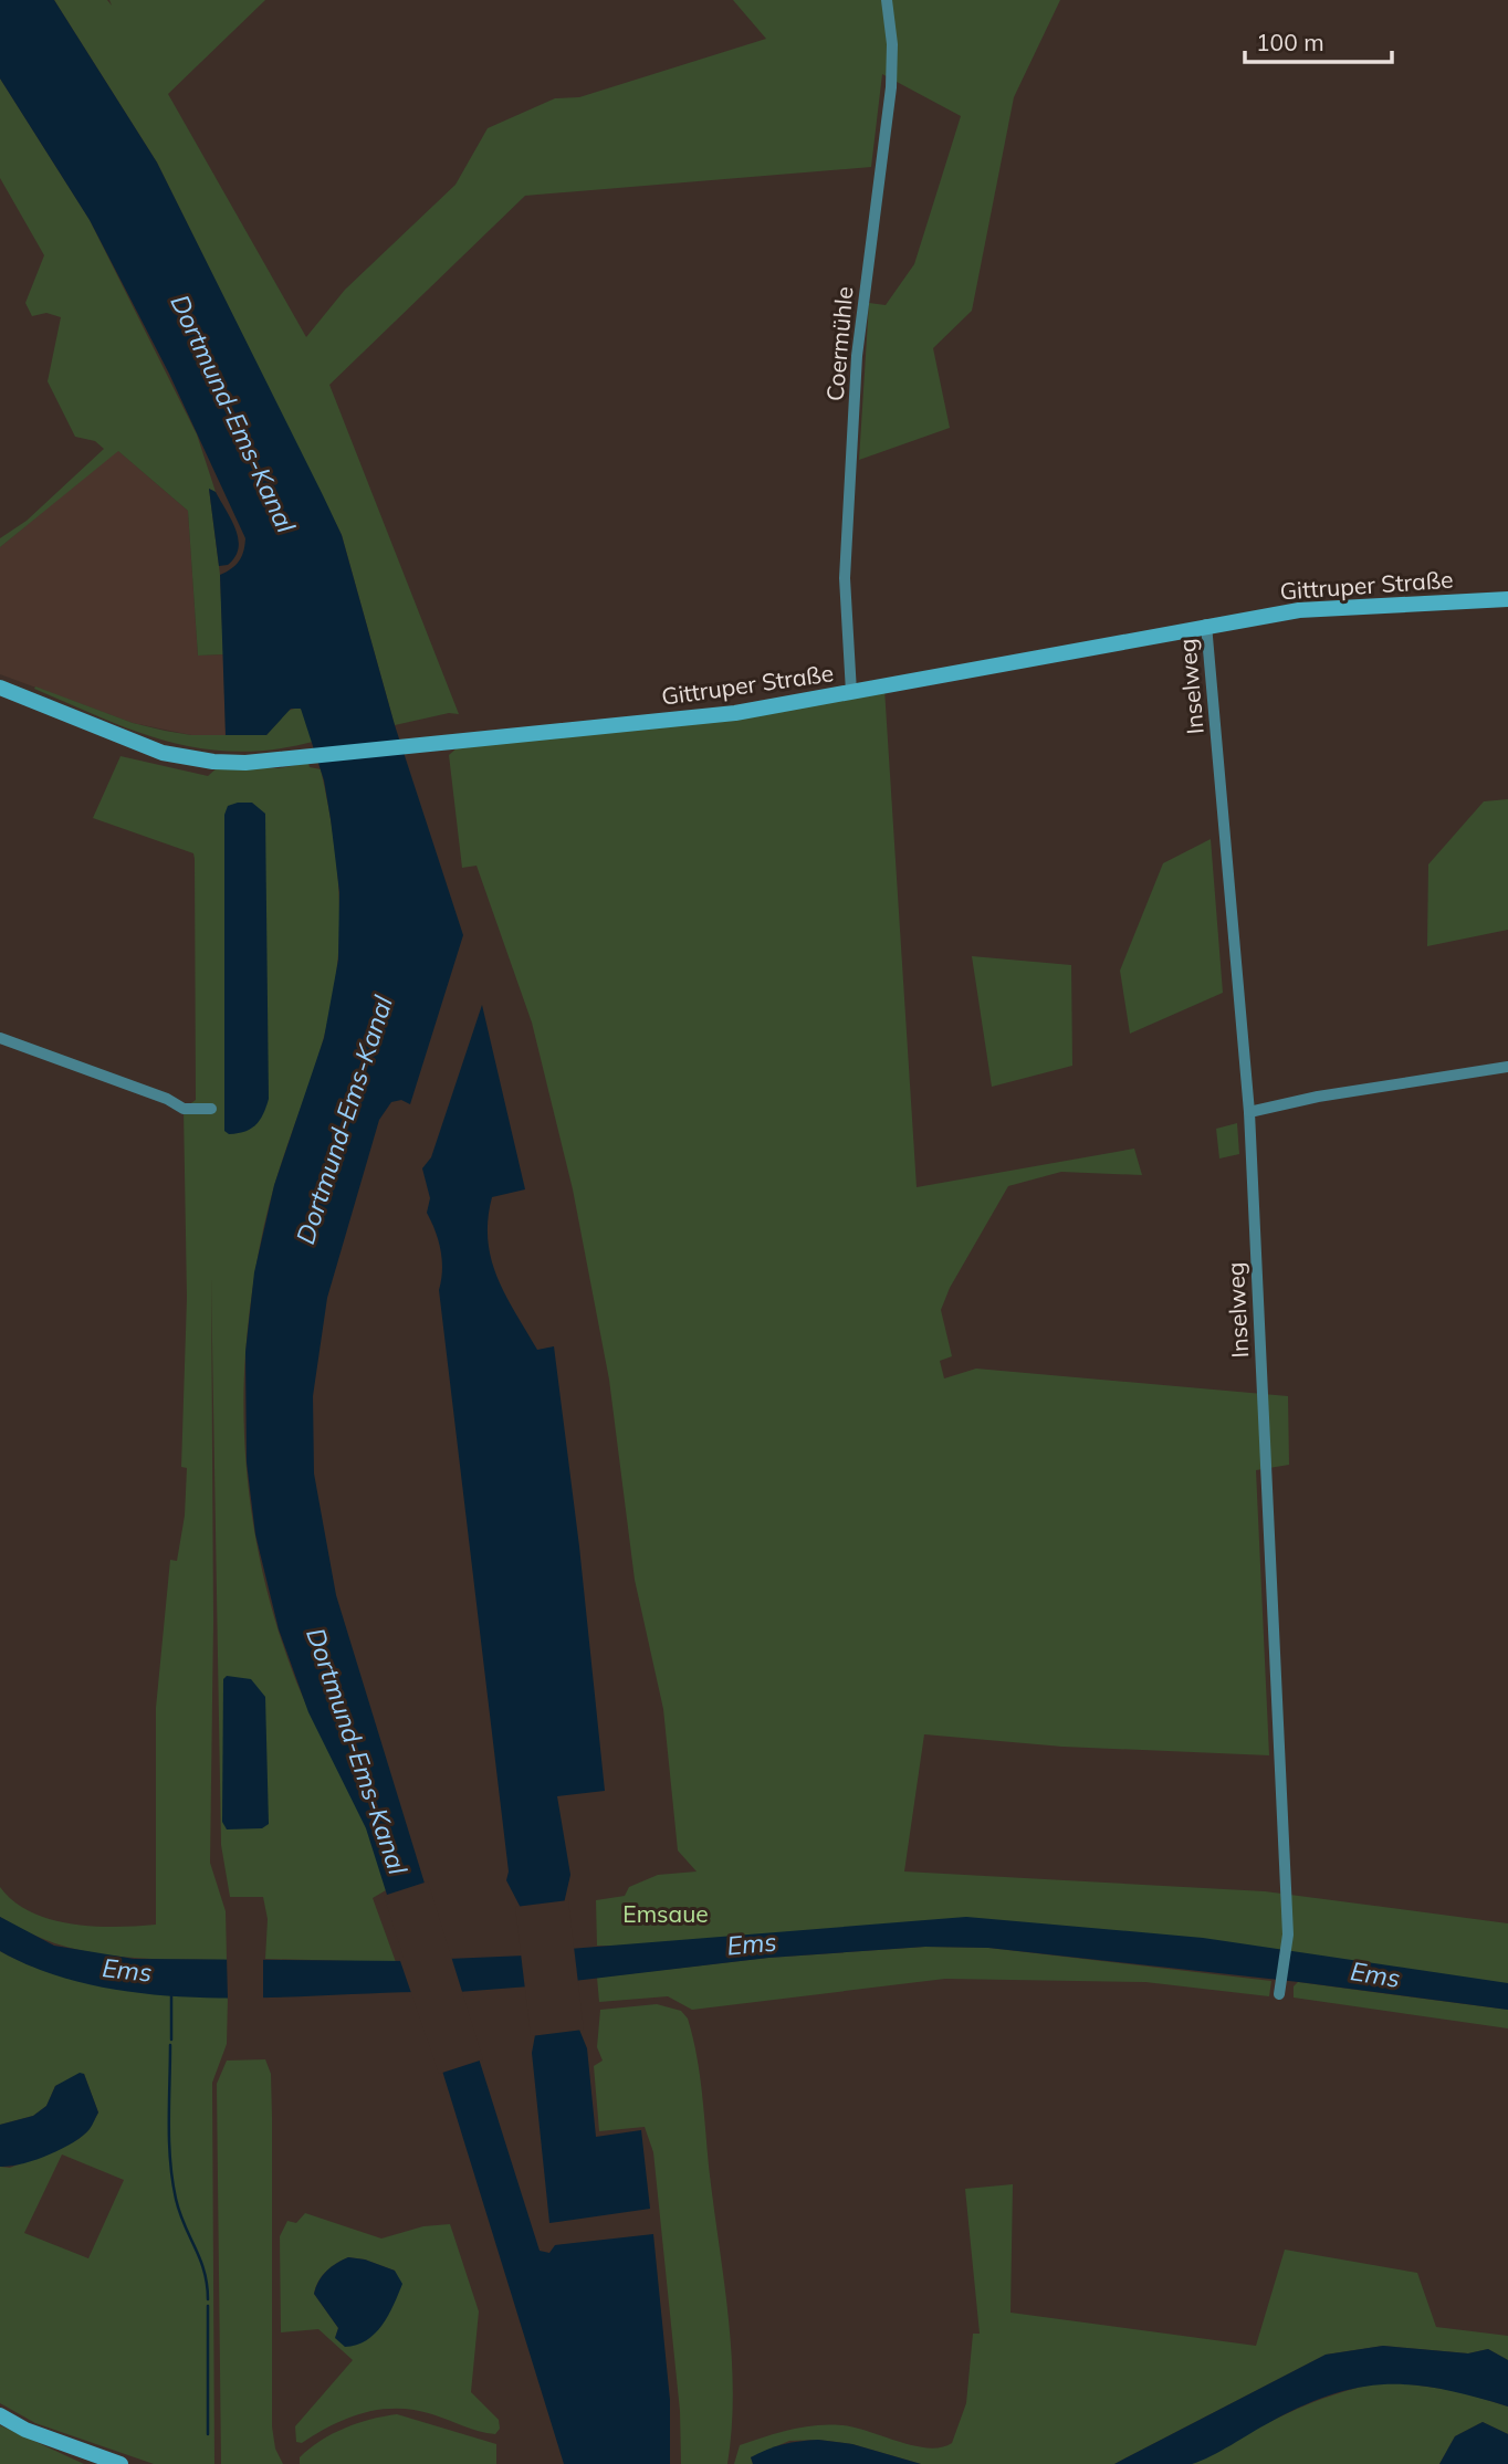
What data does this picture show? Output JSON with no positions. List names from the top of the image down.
{
  "streets": {
    "street": ["Coermühle", "Gittruper Straße", "Inselweg"]
  },
  "crossings": [
    ["Coermühle", "Gittruper Straße"],
    ["Gittruper Straße", "Inselweg"]
  ],
  "water": ["Dortmund-Ems-Kanal", "Ems"],
  "parks": ["Emsaue"],
  "scale_bar": "100 m"
}
